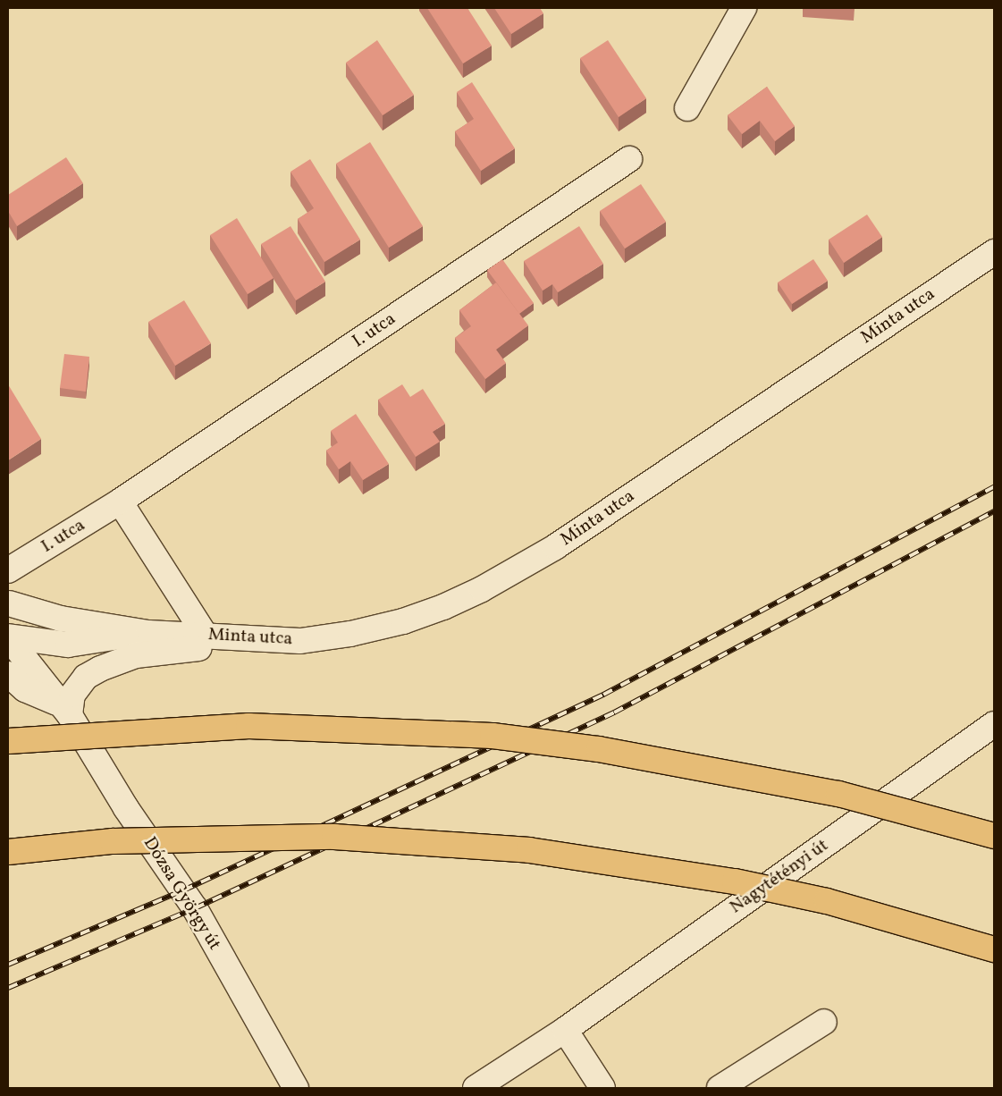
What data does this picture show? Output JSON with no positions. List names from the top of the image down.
{
  "streets": {
    "street": [
      "Minta utca",
      "I. utca",
      "Nagytétényi út",
      "Dózsa György út"
    ]
  },
  "crossings": [
    ["Minta utca", "Dózsa György út"]
  ]
}
